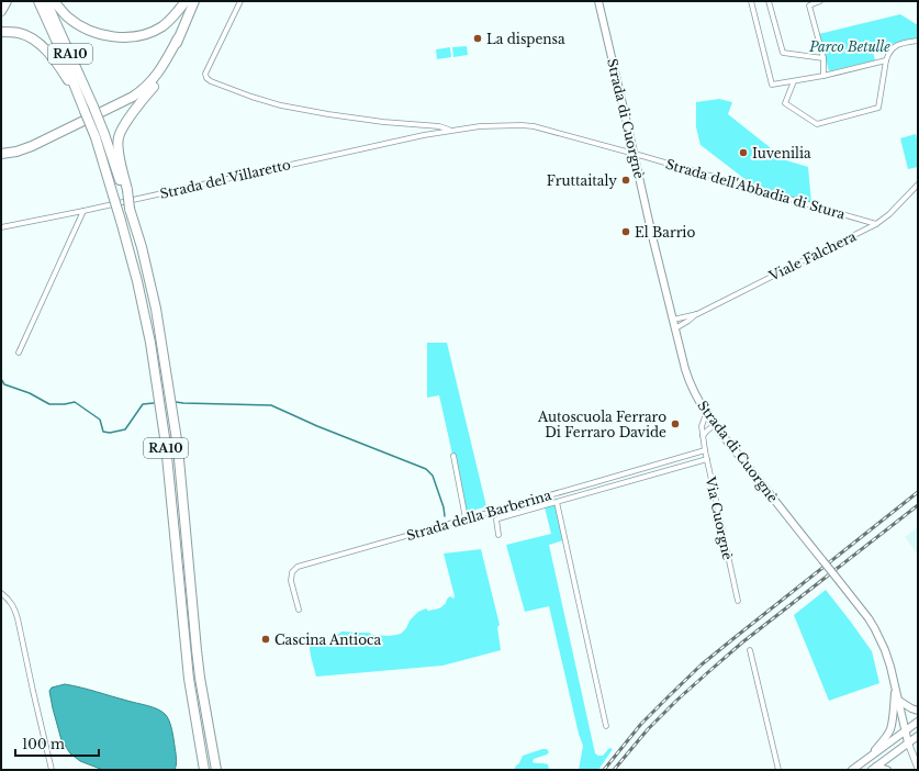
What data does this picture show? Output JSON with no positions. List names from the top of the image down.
{
  "streets": {
    "highway": ["RA10"],
    "main road": ["Strada di Cuorgnè"],
    "street": [
      "Strada del Villaretto",
      "Strada dell'Abbadia di Stura",
      "Viale Falchera",
      "Strada della Barberina",
      "Via Cuorgnè"
    ]
  },
  "crossings": [
    ["Strada di Cuorgnè", "Strada del Villaretto"],
    ["Strada di Cuorgnè", "Strada dell'Abbadia di Stura"],
    ["Strada di Cuorgnè", "Viale Falchera"],
    ["Strada di Cuorgnè", "Via Cuorgnè"],
    ["Strada del Villaretto", "Strada dell'Abbadia di Stura"],
    ["Strada dell'Abbadia di Stura", "Viale Falchera"],
    ["Strada della Barberina", "Via Cuorgnè"]
  ],
  "parks": ["Parco Betulle"],
  "places": [
    "La dispensa",
    "Iuvenilia",
    "Fruttaitaly",
    "El Barrio",
    "Autoscuola Ferraro Di Ferraro Davide",
    "Cascina Antioca"
  ],
  "scale_bar": "100 m"
}
